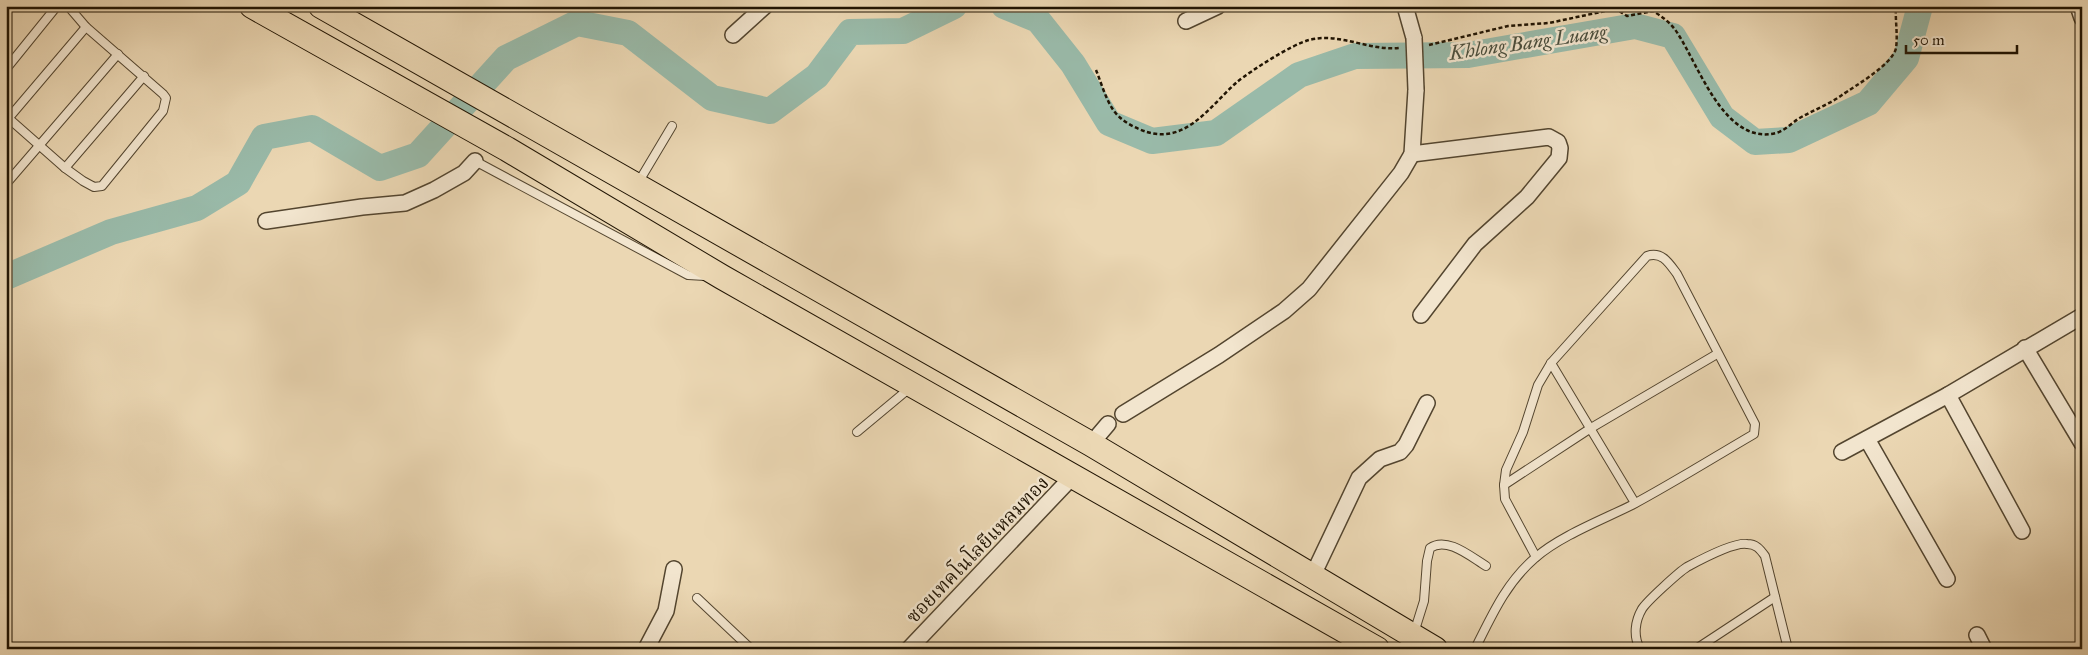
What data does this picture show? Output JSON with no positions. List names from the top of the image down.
{
  "streets": {
    "street": ["ซอยเทคโนโลยีแหลมทอง"]
  },
  "water": ["Khlong Bang Luang"],
  "scale_bar": "50 m"
}
